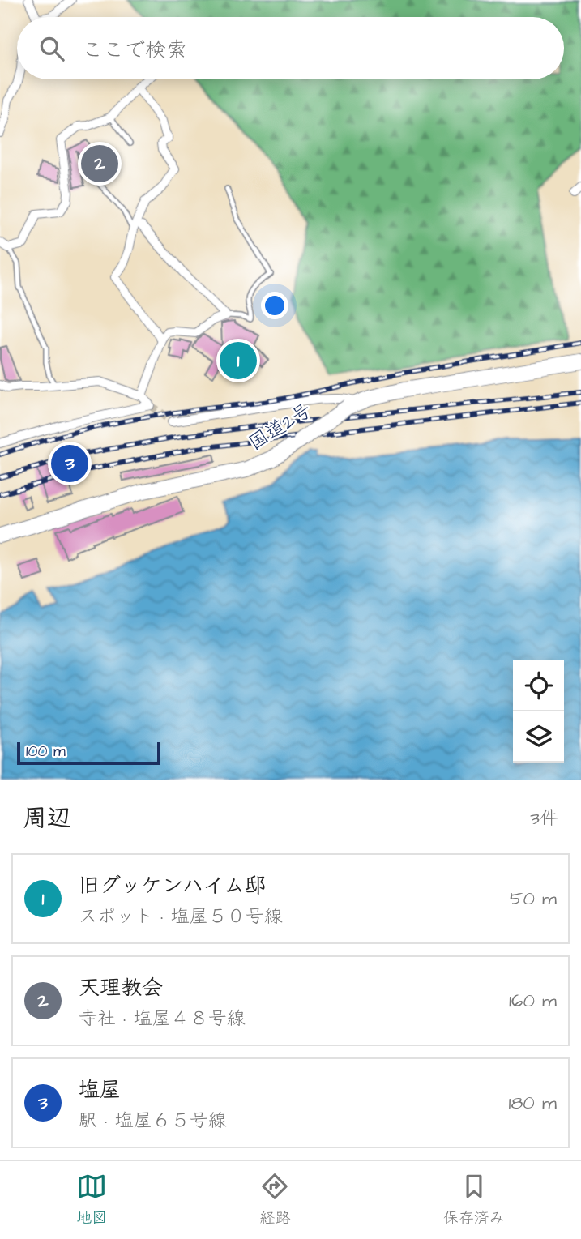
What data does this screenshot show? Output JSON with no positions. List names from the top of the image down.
{
  "streets": {
    "highway": ["国道2号"]
  },
  "scale_bar": "100 m",
  "page": {
    "search": "ここで検索",
    "pins": ["2", "1", "3"],
    "scale": "100 m",
    "heading": ["周辺", "3件"],
    "list": [
      {
        "mark": "1",
        "name": "旧グッケンハイム邸",
        "note": "スポット · 塩屋５０号線",
        "value": "50 m"
      },
      {
        "mark": "2",
        "name": "天理教会",
        "note": "寺社 · 塩屋４８号線",
        "value": "160 m"
      },
      {
        "mark": "3",
        "name": "塩屋",
        "note": "駅 · 塩屋６５号線",
        "value": "180 m"
      }
    ],
    "nav": ["地図", "経路", "保存済み"]
  }
}
